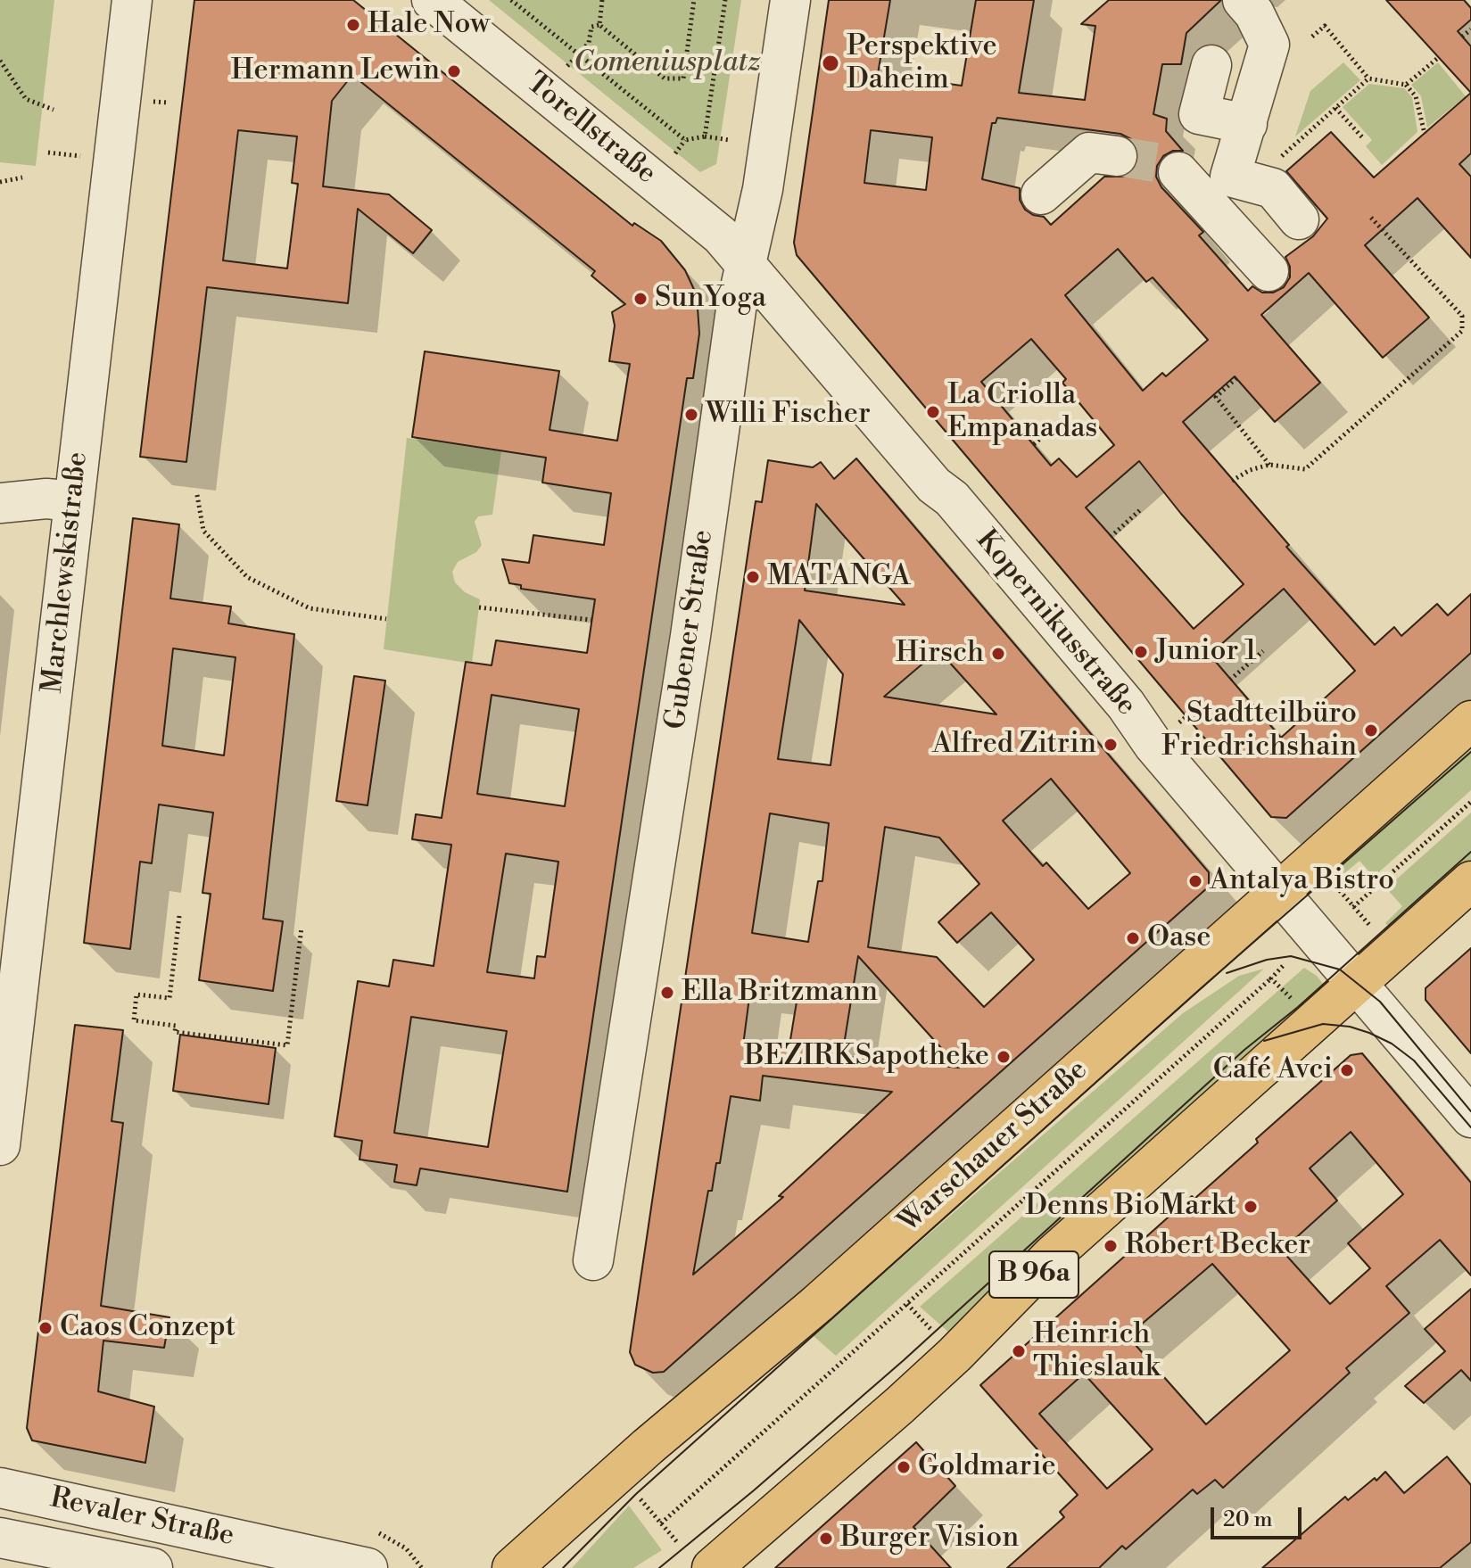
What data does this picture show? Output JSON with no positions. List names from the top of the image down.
{
  "streets": {
    "main road": ["Warschauer Straße", "B 96a"],
    "street": [
      "Torellstraße",
      "Marchlewskistraße",
      "Kopernikusstraße",
      "Gubener Straße",
      "Revaler Straße"
    ]
  },
  "crossings": [
    ["Torellstraße", "Kopernikusstraße"],
    ["Torellstraße", "Gubener Straße"],
    ["Kopernikusstraße", "Gubener Straße"],
    ["Kopernikusstraße", "Warschauer Straße"],
    ["Kopernikusstraße", "B 96a"]
  ],
  "parks": ["Comeniusplatz"],
  "places": [
    "Hale Now",
    "Perspektive Daheim",
    "Hermann Lewin",
    "SunYoga",
    "La Criolla Empanadas",
    "Willi Fischer",
    "MATANGA",
    "Junior 1",
    "Hirsch",
    "Stadtteilbüro Friedrichshain",
    "Alfred Zitrin",
    "Antalya Bistro",
    "Oase",
    "Ella Britzmann",
    "BEZIRKSapotheke",
    "Café Avci",
    "Denns BioMarkt",
    "Robert Becker",
    "Caos Conzept",
    "Heinrich Thieslauk",
    "Goldmarie",
    "Burger Vision"
  ],
  "scale_bar": "20 m"
}
